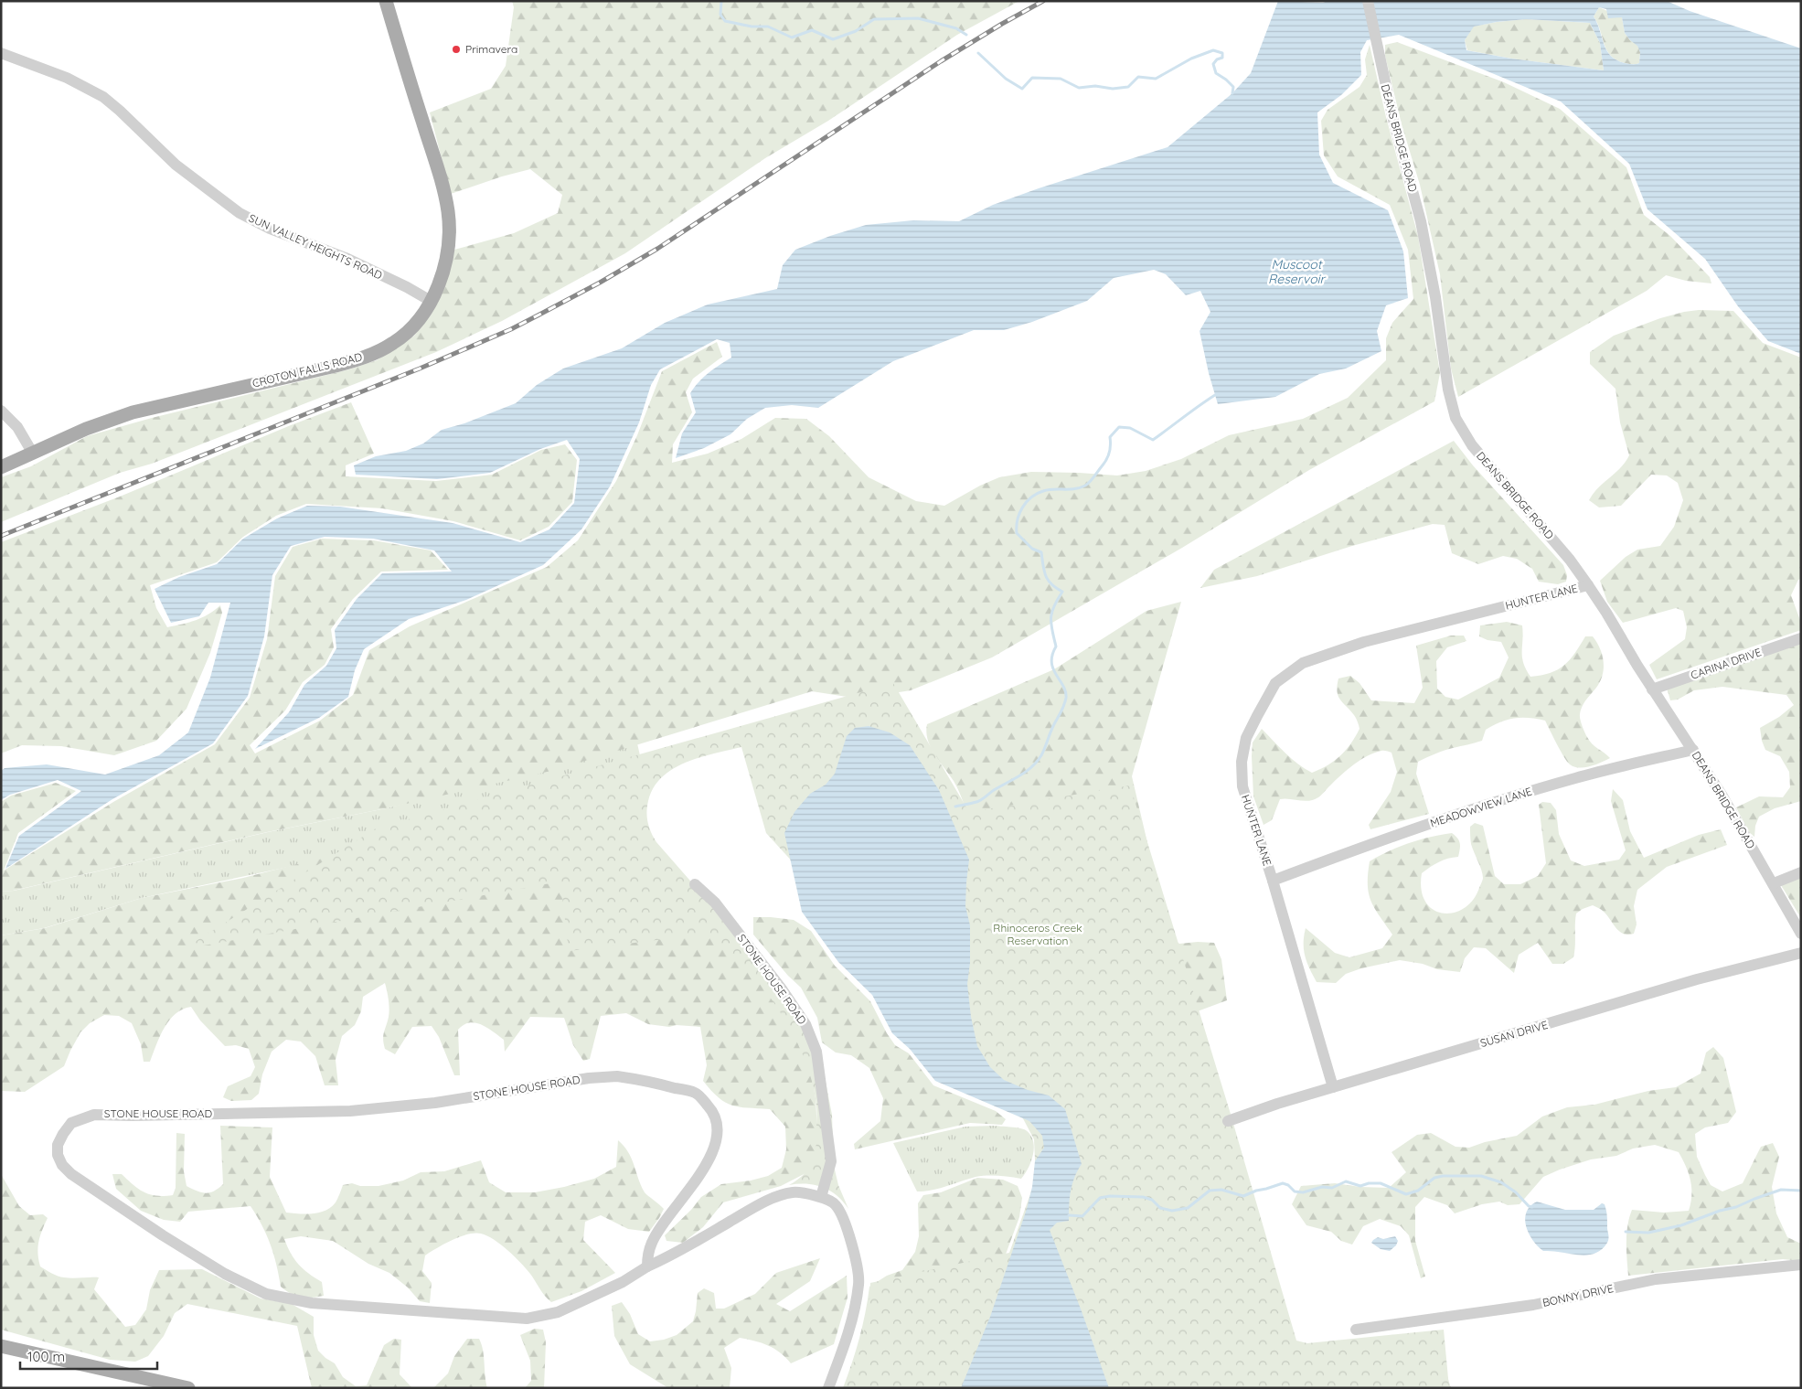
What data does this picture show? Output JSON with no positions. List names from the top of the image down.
{
  "streets": {
    "main road": ["CROTON FALLS ROAD"],
    "street": [
      "DEANS BRIDGE ROAD",
      "SUN VALLEY HEIGHTS ROAD",
      "HUNTER LANE",
      "CARINA DRIVE",
      "MEADOWVIEW LANE",
      "STONE HOUSE ROAD",
      "SUSAN DRIVE",
      "BONNY DRIVE"
    ]
  },
  "crossings": [
    ["DEANS BRIDGE ROAD", "HUNTER LANE"],
    ["DEANS BRIDGE ROAD", "CARINA DRIVE"],
    ["DEANS BRIDGE ROAD", "MEADOWVIEW LANE"],
    ["SUN VALLEY HEIGHTS ROAD", "CROTON FALLS ROAD"],
    ["HUNTER LANE", "MEADOWVIEW LANE"],
    ["HUNTER LANE", "SUSAN DRIVE"]
  ],
  "water": ["Muscoot Reservoir"],
  "parks": ["Rhinoceros Creek Reservation"],
  "places": ["Primavera"],
  "scale_bar": "100 m"
}
